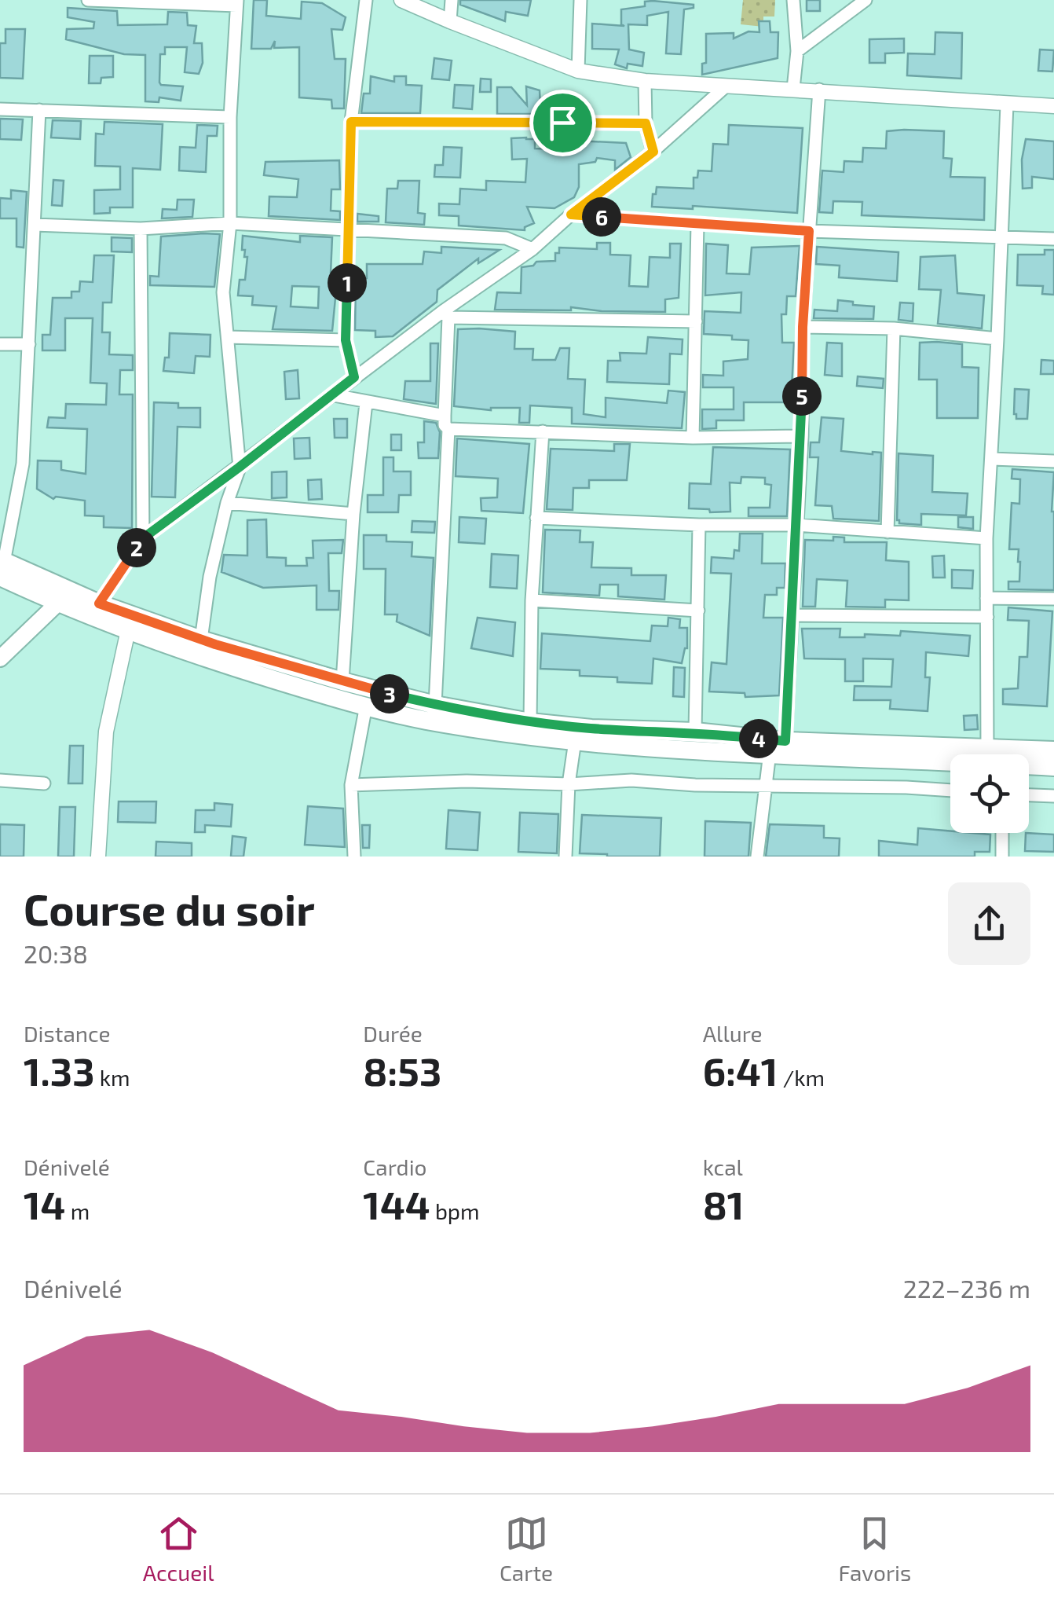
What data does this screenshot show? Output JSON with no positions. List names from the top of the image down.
{
  "page": {
    "pins": [
      "6",
      "1",
      "5",
      "2",
      "3",
      "4"
    ],
    "heading": ["Course du soir", "20:38"],
    "stats": [
      ["Distance", "1.33 km"],
      ["Durée", "8:53"],
      ["Allure", "6:41 /km"],
      ["Dénivelé", "14 m"],
      ["Cardio", "144 bpm"],
      ["kcal", "81"]
    ],
    "chart": ["Dénivelé", "222–236 m"],
    "tabs": ["Accueil", "Carte", "Favoris"]
  }
}
